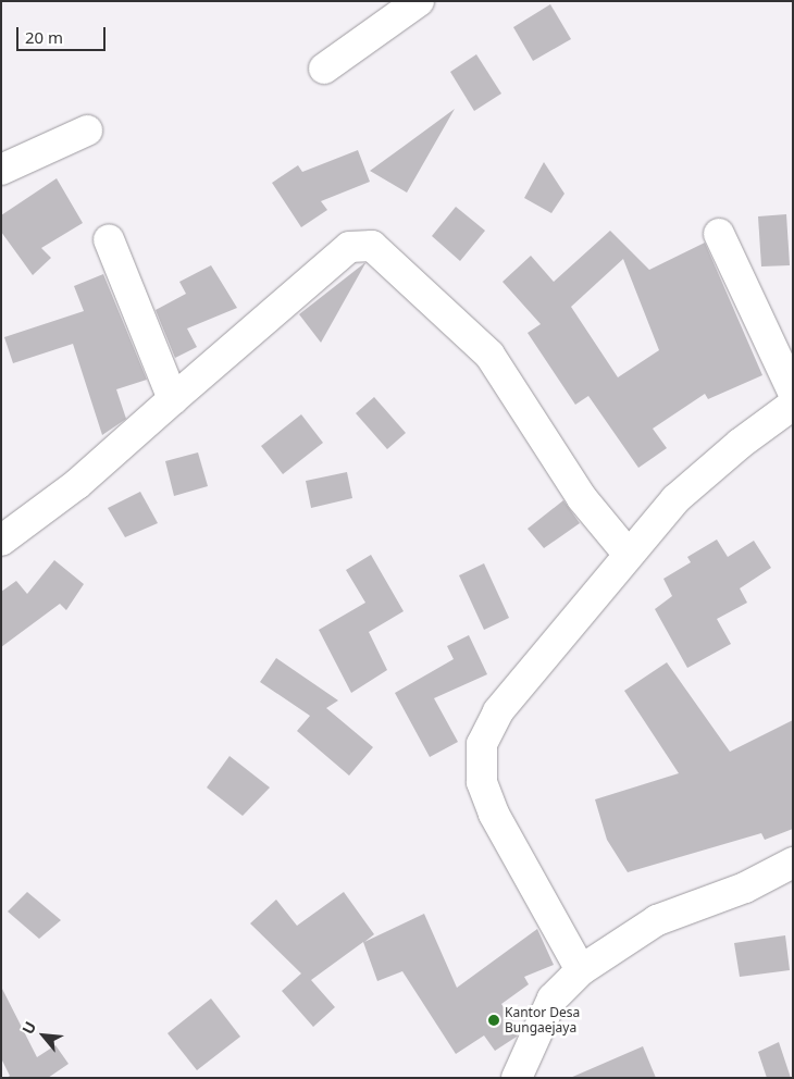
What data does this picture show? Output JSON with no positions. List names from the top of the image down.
{
  "places": ["Kantor Desa Bungaejaya"],
  "scale_bar": "20 m",
  "north": "top left"
}
